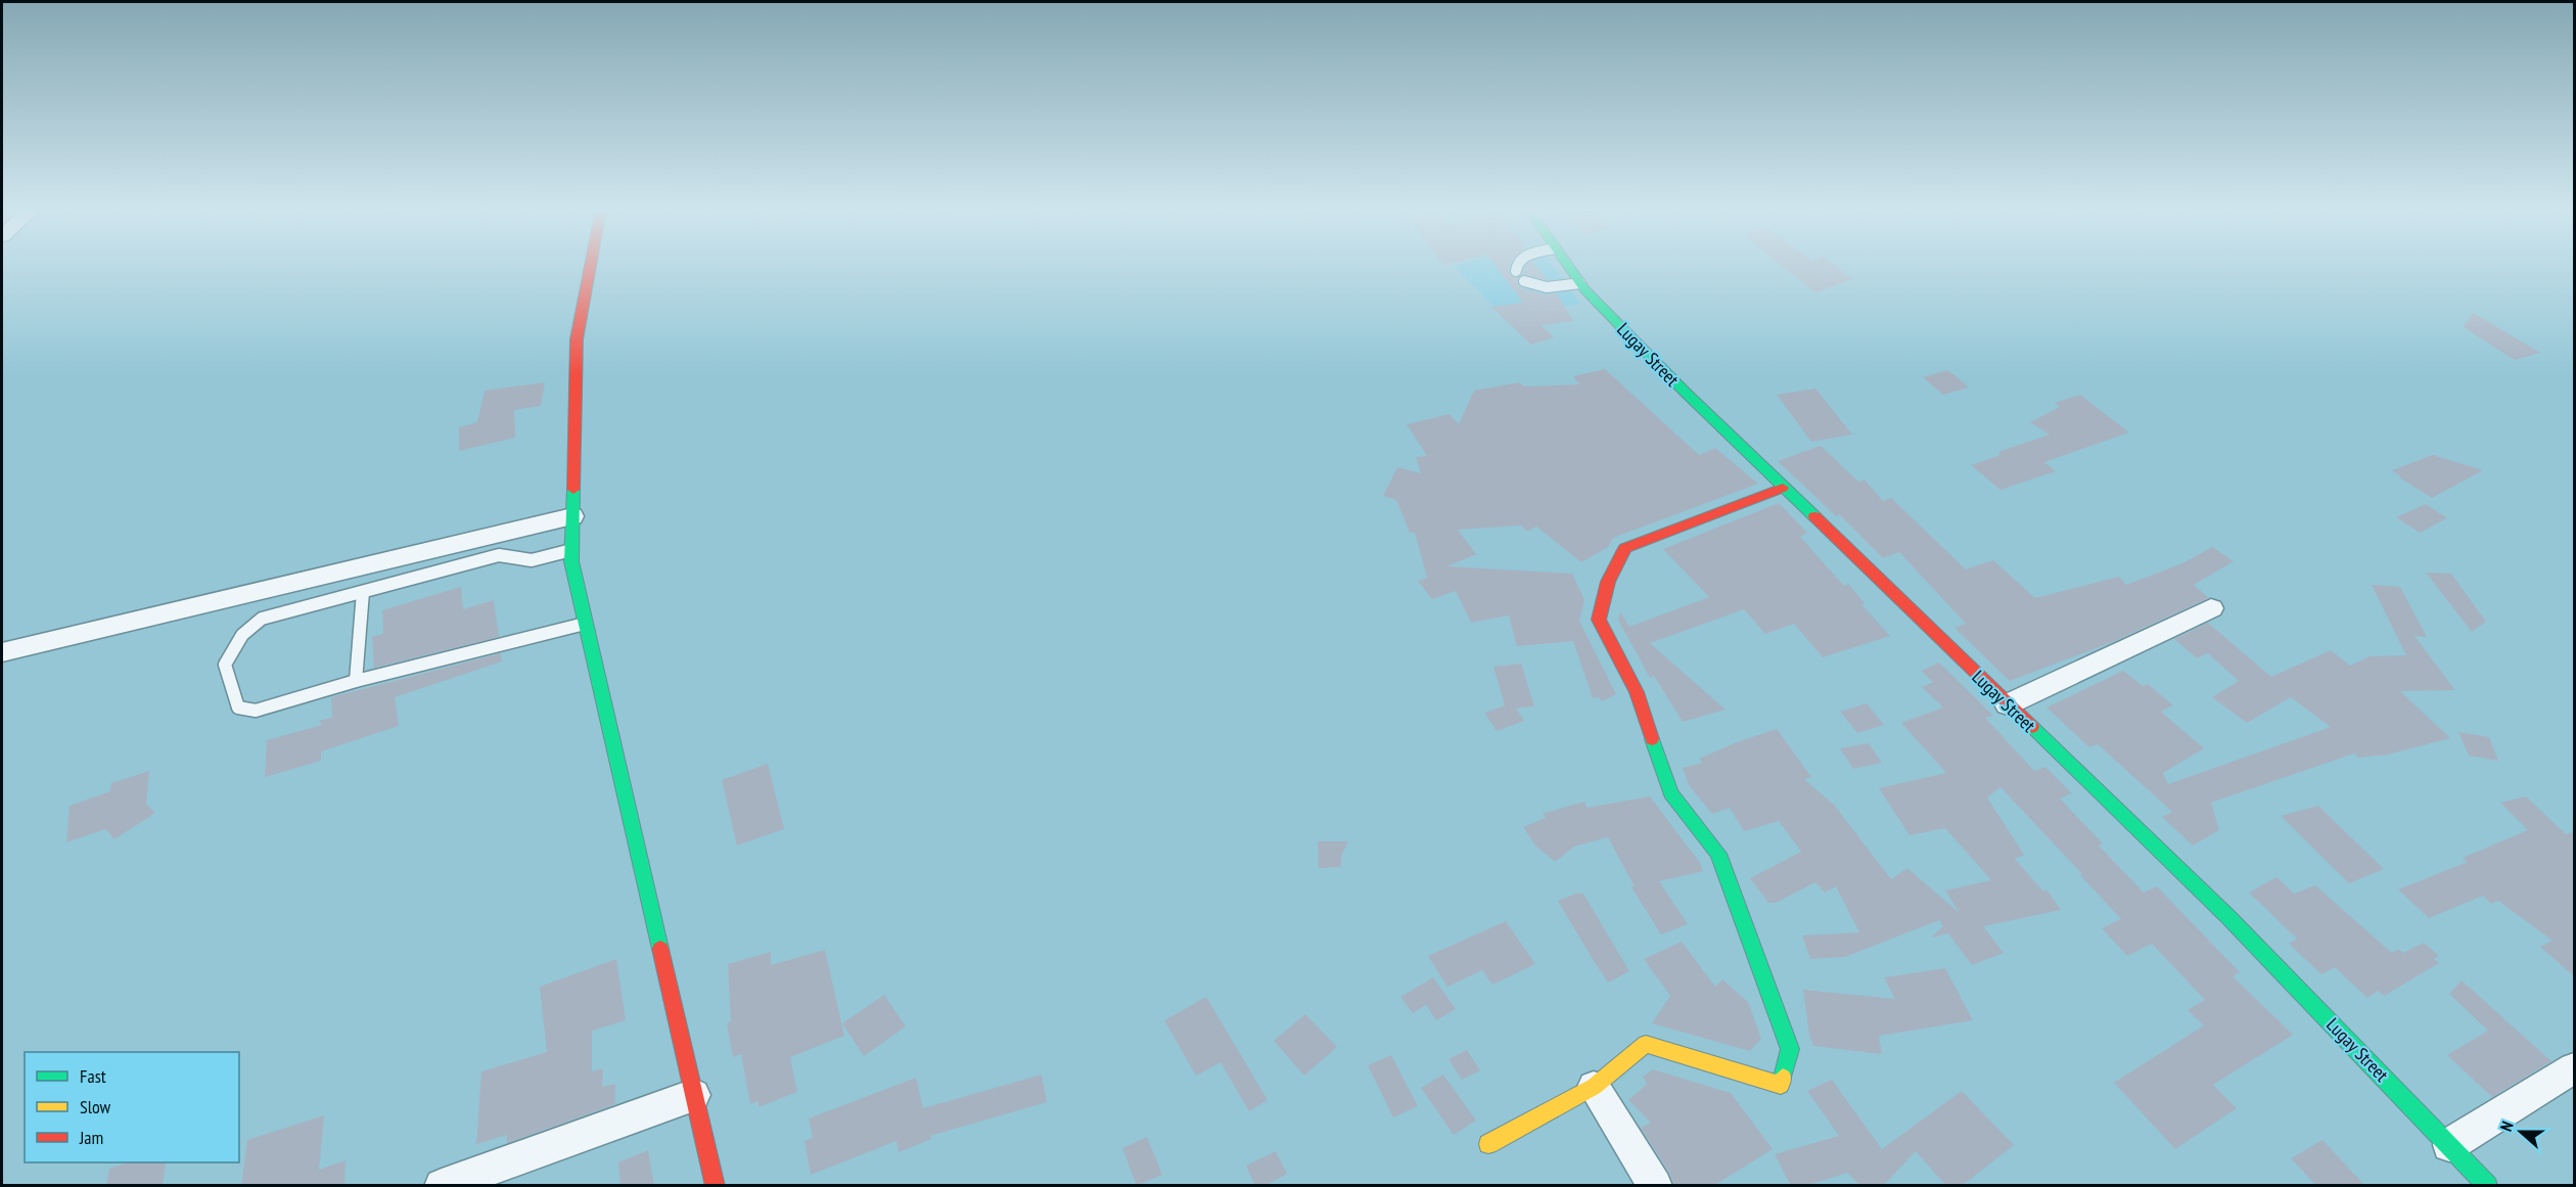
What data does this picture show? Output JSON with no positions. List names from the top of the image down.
{
  "streets": {
    "street": ["Lugay Street"]
  },
  "legend": ["Fast", "Slow", "Jam"],
  "north": "left"
}
